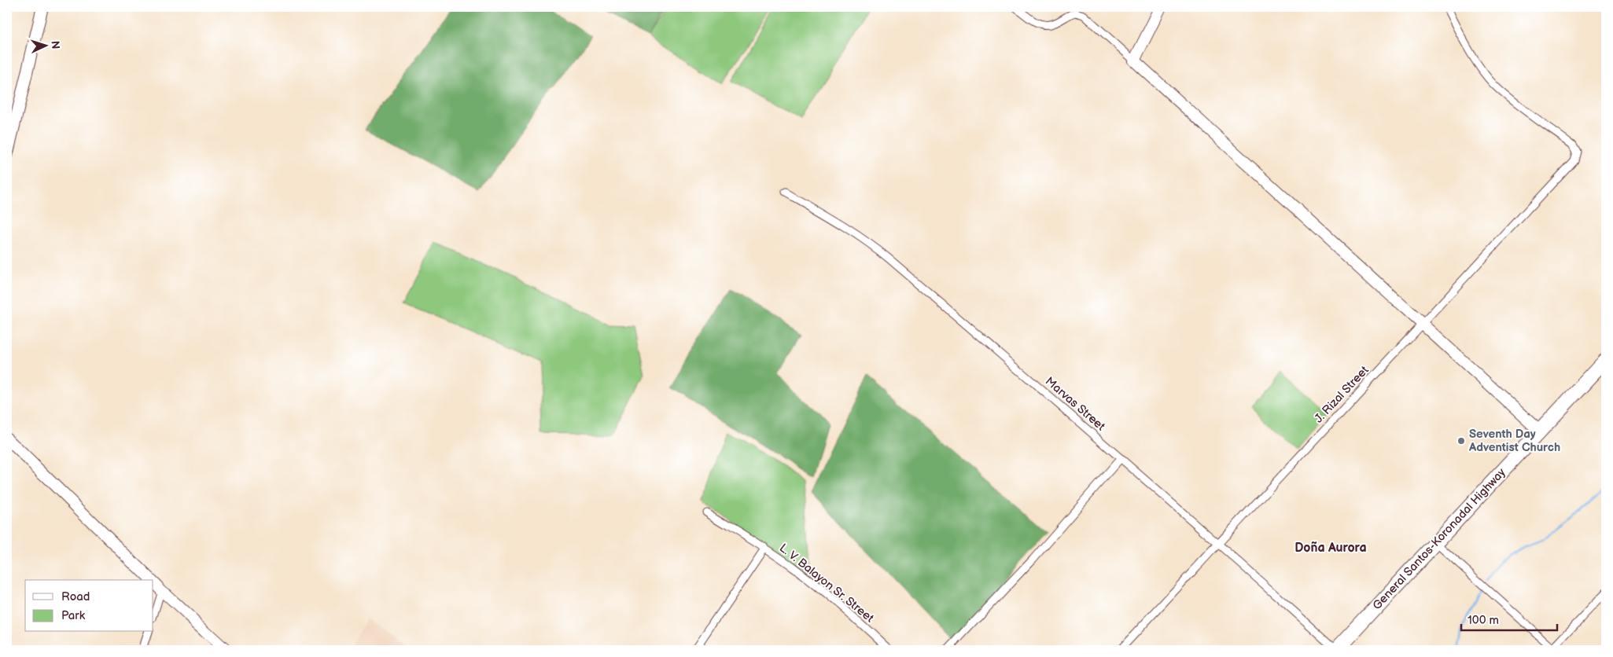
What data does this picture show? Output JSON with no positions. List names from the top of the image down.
{
  "streets": {
    "highway": ["General Santos-Koronadal Highway"],
    "street": ["J. Rizal Street", "Marvas Street", "L. V. Balayon Sr. Street"]
  },
  "crossings": [
    ["J. Rizal Street", "Marvas Street"],
    ["Marvas Street", "General Santos-Koronadal Highway"]
  ],
  "districts": ["Doña Aurora"],
  "places": ["Seventh Day Adventist Church"],
  "legend": ["Road", "Park"],
  "scale_bar": "100 m",
  "north": "right"
}
